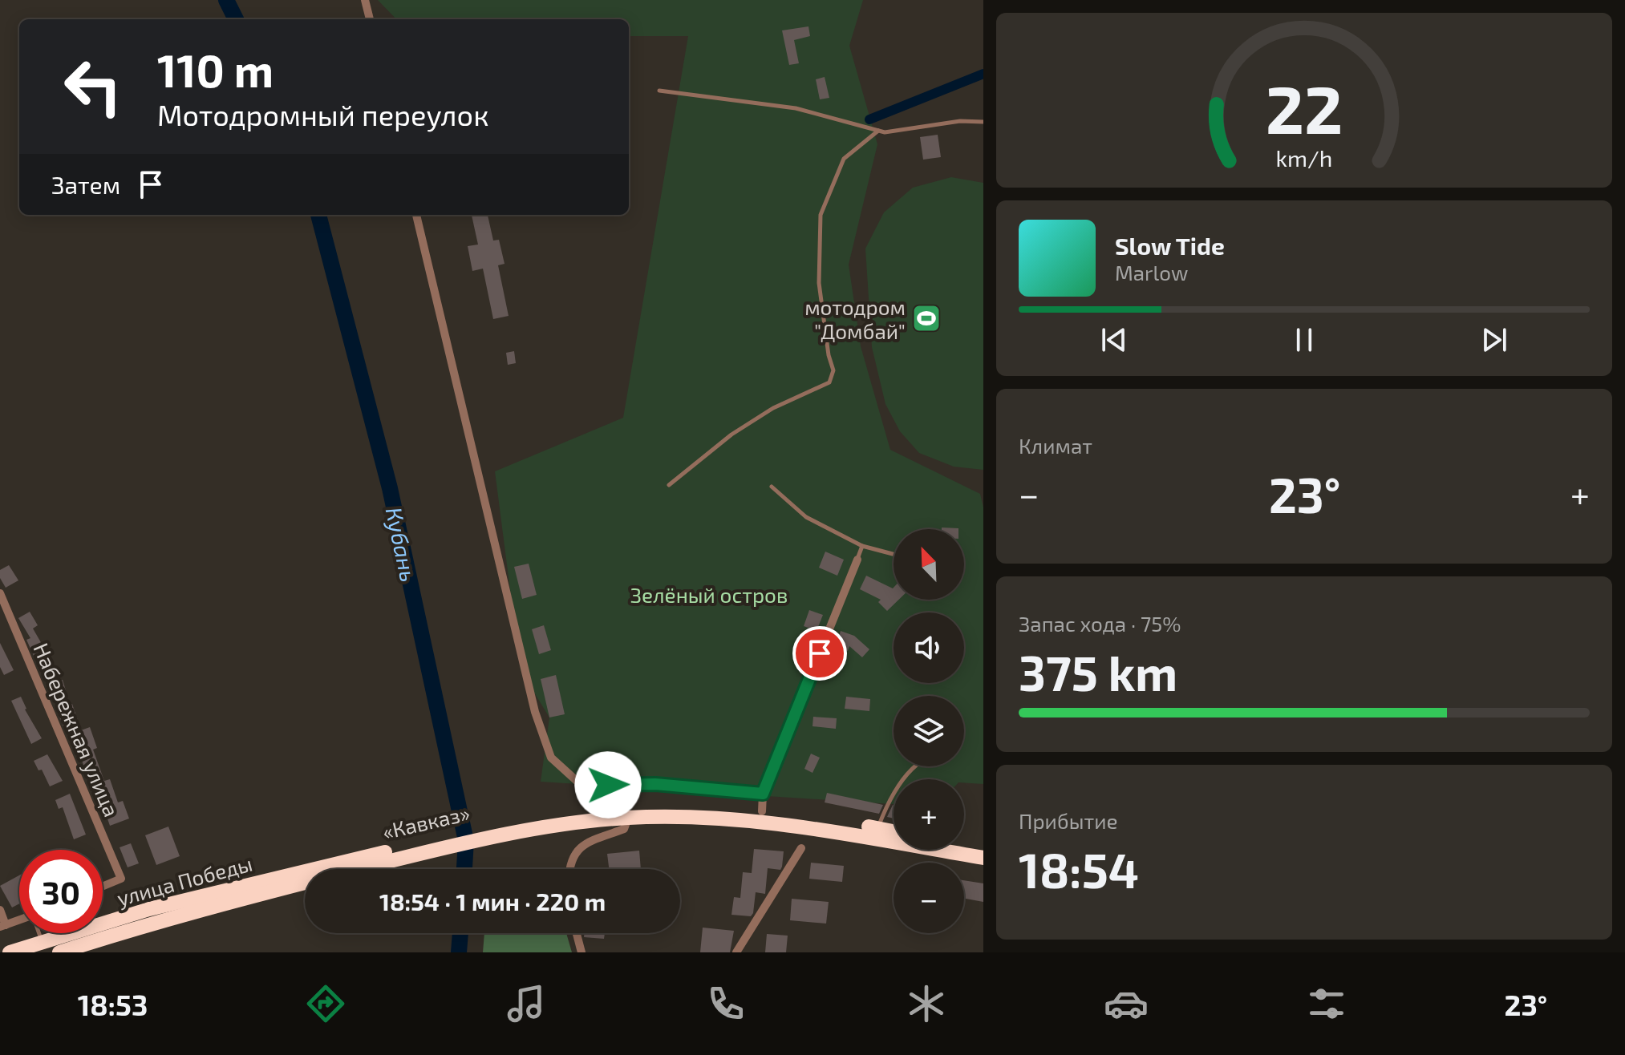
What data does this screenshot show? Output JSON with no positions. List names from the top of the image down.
{
  "streets": {
    "highway": ["«Кавказ»", "улица Победы"],
    "street": ["Набережная улица"]
  },
  "crossings": [
    ["«Кавказ»", "улица Победы"]
  ],
  "water": ["Кубань"],
  "parks": ["Зелёный остров"],
  "places": {
    "sports": ["мотодром \"Домбай\""]
  },
  "north": "top left",
  "page": {
    "turn": ["110 m", "Мотодромный переулок"],
    "then": "Затем",
    "song": ["Slow Tide", "Marlow"],
    "tile": [
      "Климат",
      ["Запас хода · 75%", "375 km"],
      ["Прибытие", "18:54"]
    ],
    "heat": ["−", "23°", "+"],
    "map_buttons": ["+", "−"],
    "limit": "30",
    "trip": "18:54 · 1 мин · 220 m",
    "tabs": ["18:53", "23°"],
    "gauge": ["22", "km/h"]
  }
}
